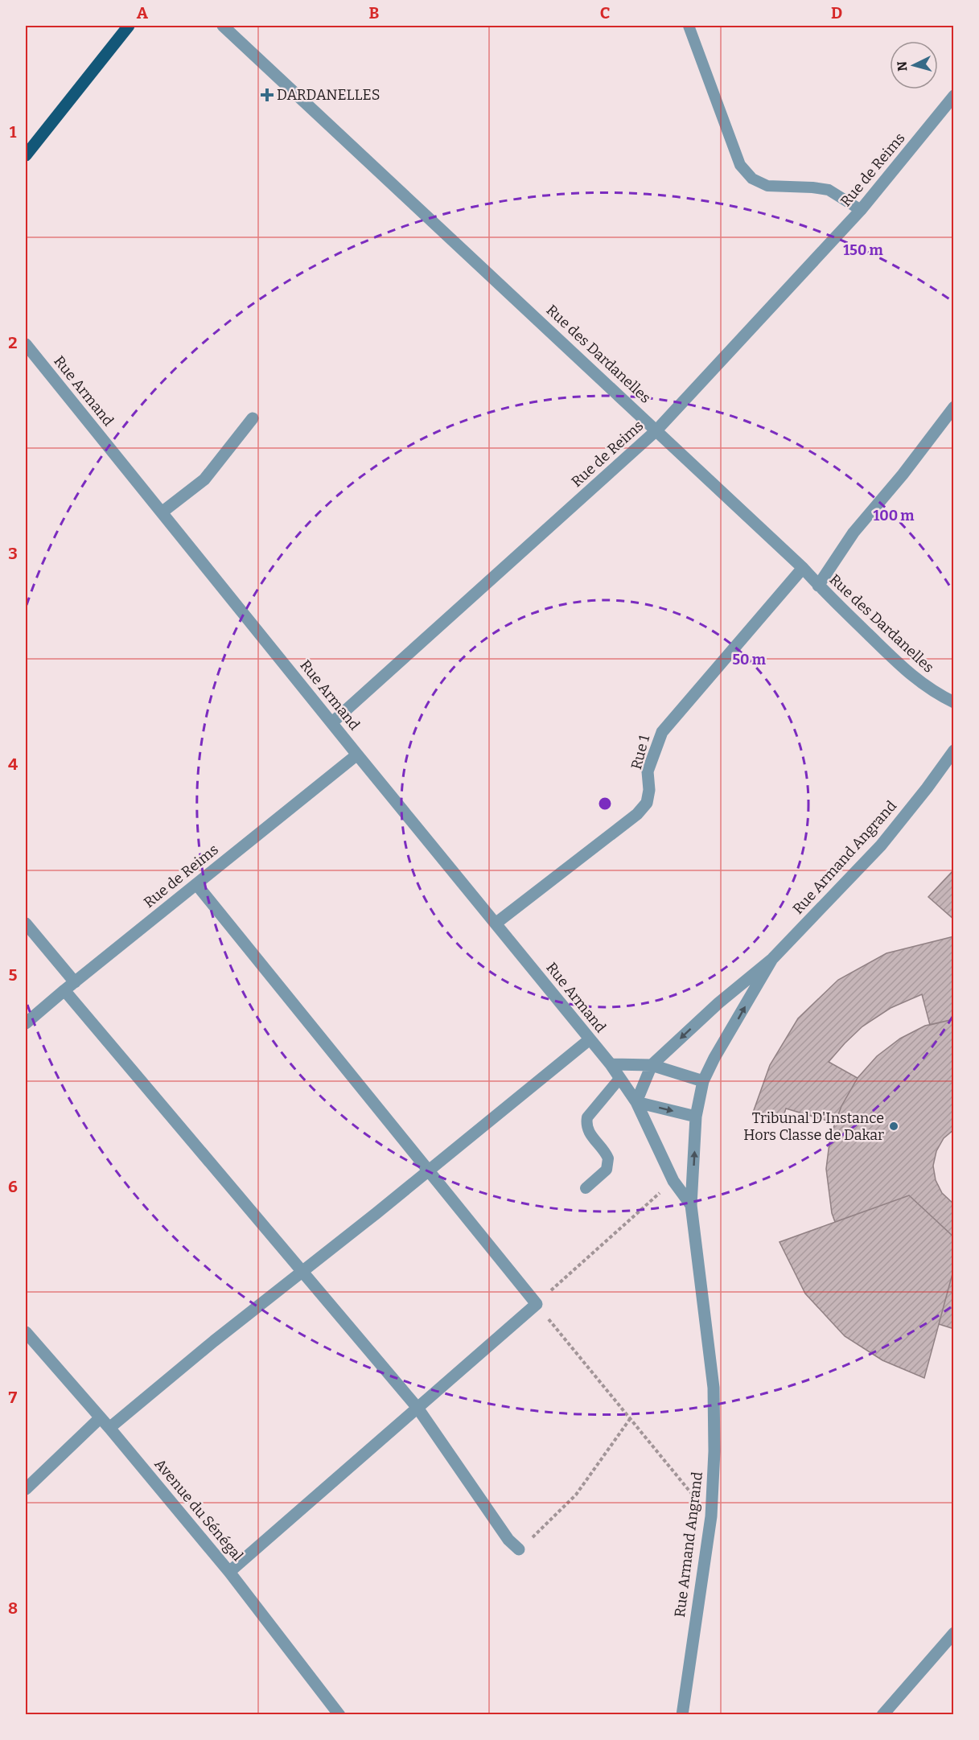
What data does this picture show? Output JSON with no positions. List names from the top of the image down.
{
  "streets": {
    "street": [
      "Rue de Reims",
      "Rue des Dardanelles",
      "Rue Armand",
      "Rue 1",
      "Rue Armand Angrand",
      "Avenue du Sénégal"
    ]
  },
  "crossings": [
    ["Rue de Reims", "Rue des Dardanelles"],
    ["Rue de Reims", "Rue Armand"],
    ["Rue des Dardanelles", "Rue 1"],
    ["Rue Armand", "Rue 1"],
    ["Rue Armand", "Rue Armand Angrand"]
  ],
  "places": {
    "health": ["DARDANELLES"],
    "other": ["Tribunal D'Instance Hors Classe de Dakar"]
  },
  "north": "left",
  "grid": {
    "columns": [
      "A",
      "B",
      "C",
      "D"
    ],
    "rows": [
      "1",
      "2",
      "3",
      "4",
      "5",
      "6",
      "7",
      "8"
    ]
  },
  "rings": ["150 m", "100 m", "50 m"]
}
